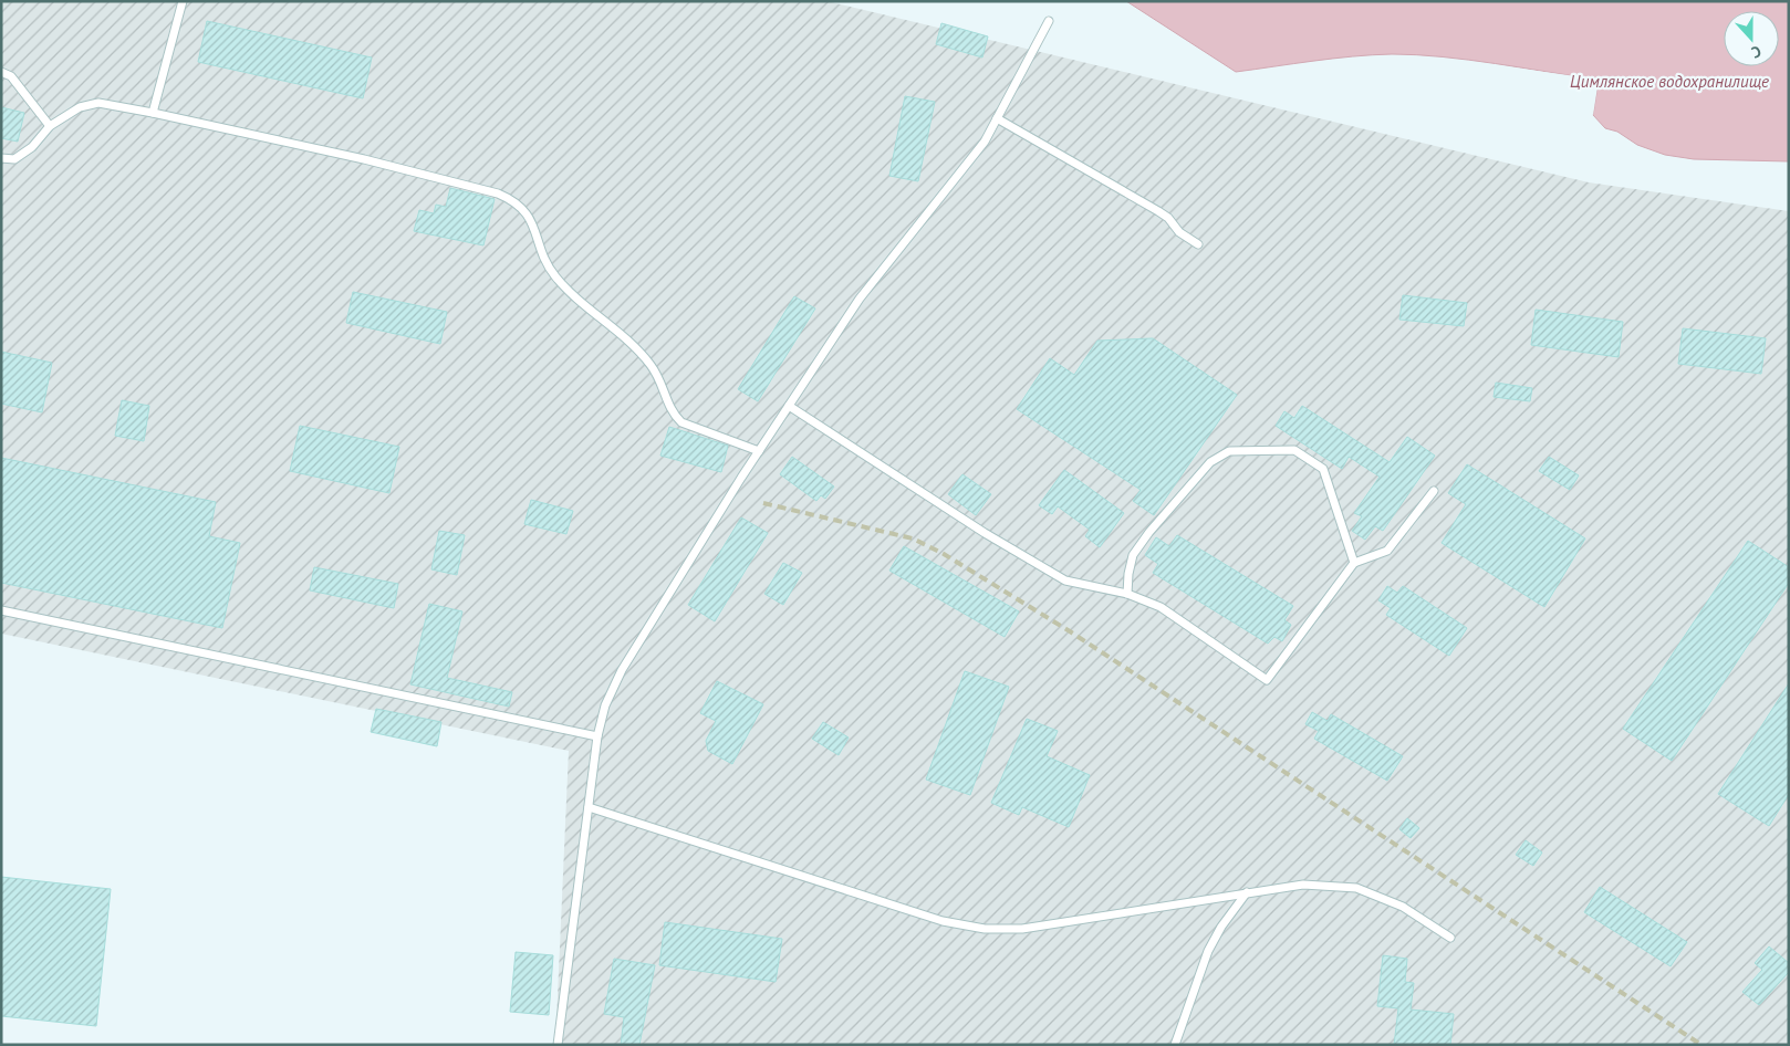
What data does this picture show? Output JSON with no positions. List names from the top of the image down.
{
  "water": ["Цимлянское водохранилище"],
  "north": "bottom"
}
